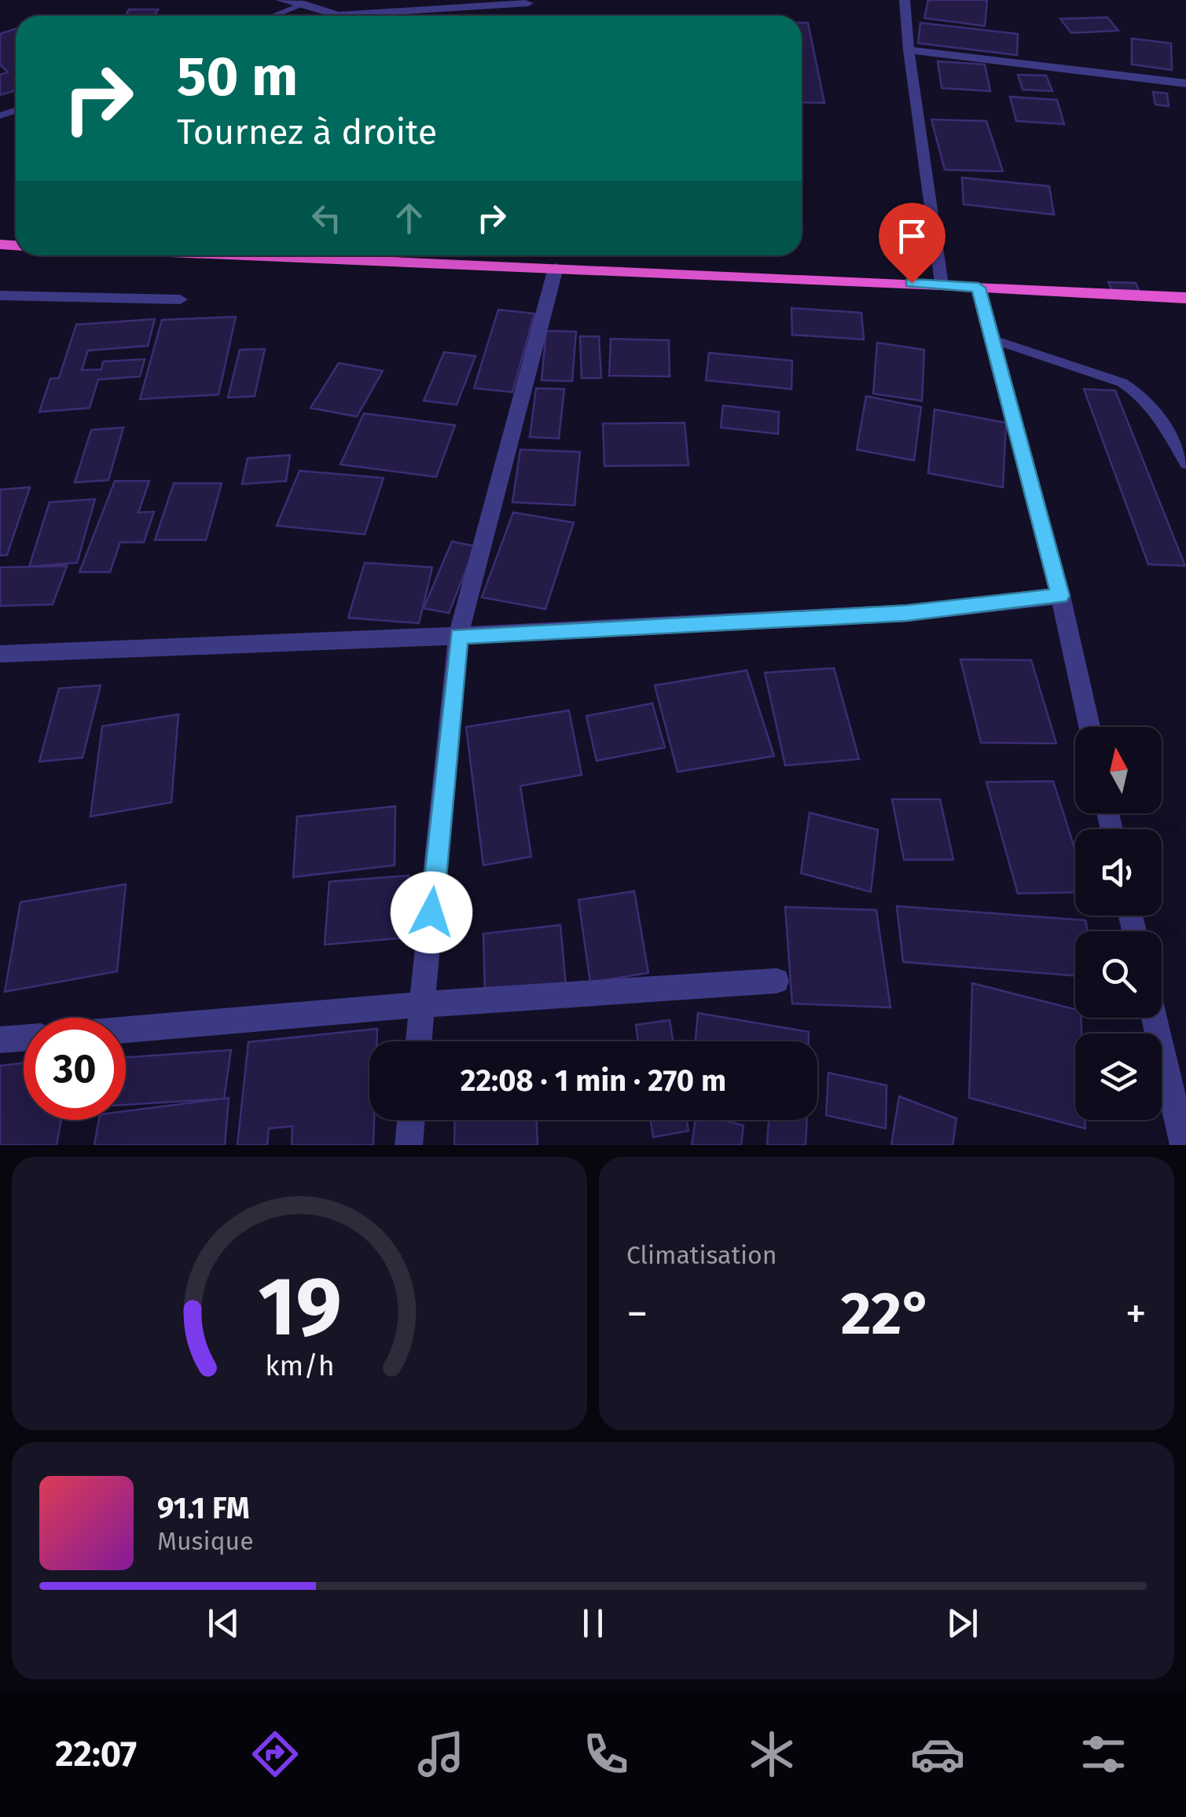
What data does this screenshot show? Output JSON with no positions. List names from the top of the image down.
{
  "north": "top",
  "page": {
    "turn": ["50 m", "Tournez à droite"],
    "limit": "30",
    "trip": "22:08 · 1 min · 270 m",
    "tile": "Climatisation",
    "heat": ["−", "22°", "+"],
    "song": ["91.1 FM", "Musique"],
    "tabs": "22:07",
    "gauge": ["19", "km/h"]
  }
}
